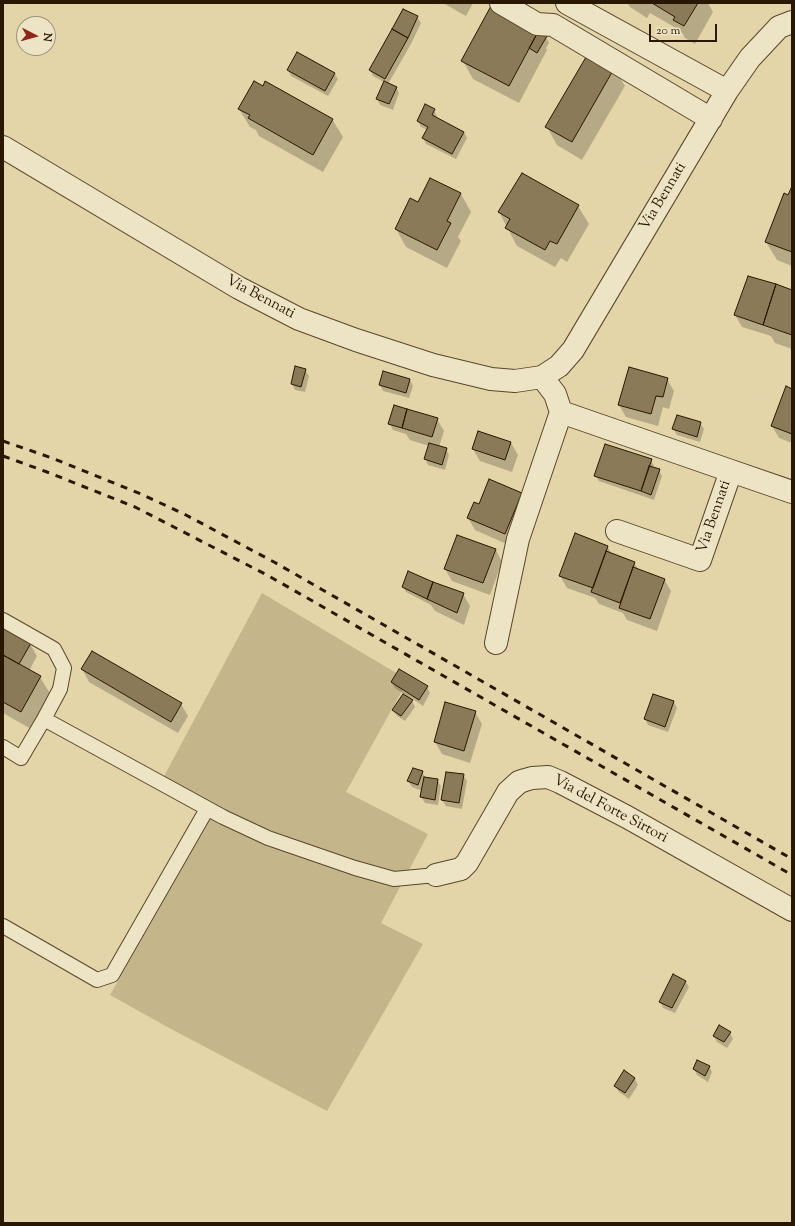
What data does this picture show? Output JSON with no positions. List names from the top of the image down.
{
  "streets": {
    "street": ["Via Bennati", "Via del Forte Sirtori"]
  },
  "scale_bar": "20 m",
  "north": "right"
}
